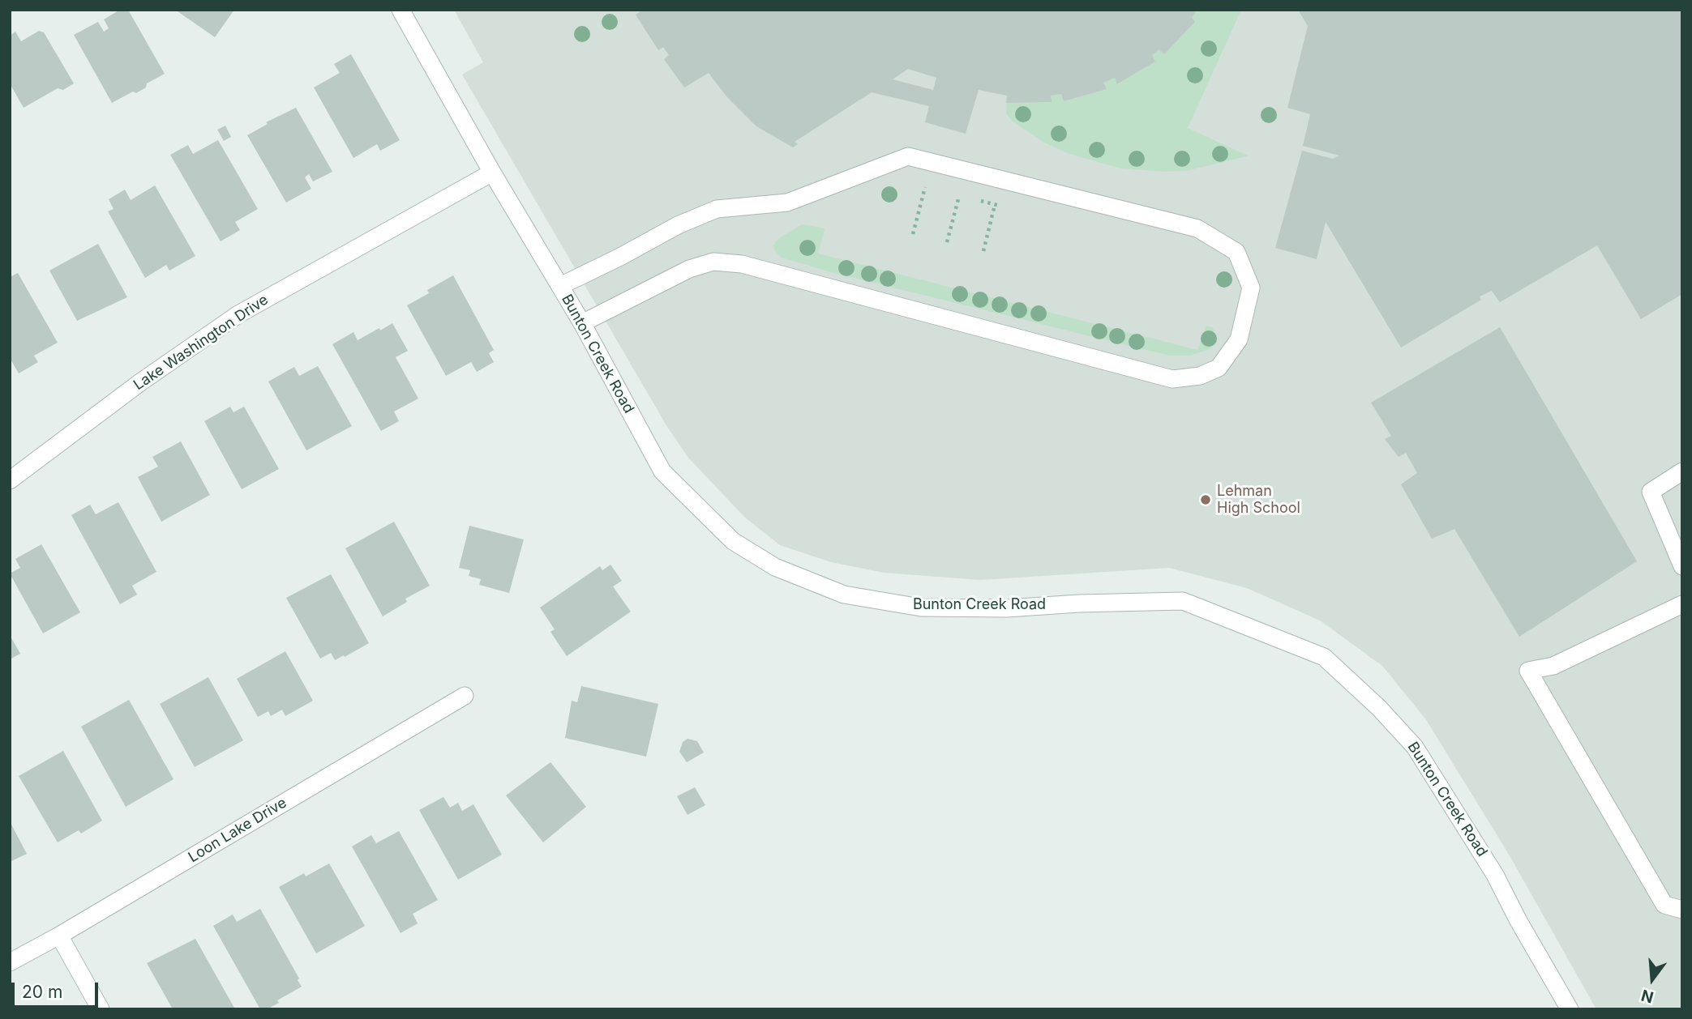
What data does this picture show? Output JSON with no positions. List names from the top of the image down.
{
  "streets": {
    "street": ["Lake Washington Drive", "Bunton Creek Road", "Loon Lake Drive"]
  },
  "crossings": [
    ["Lake Washington Drive", "Bunton Creek Road"]
  ],
  "places": ["Lehman High School"],
  "scale_bar": "20 m",
  "north": "bottom"
}
